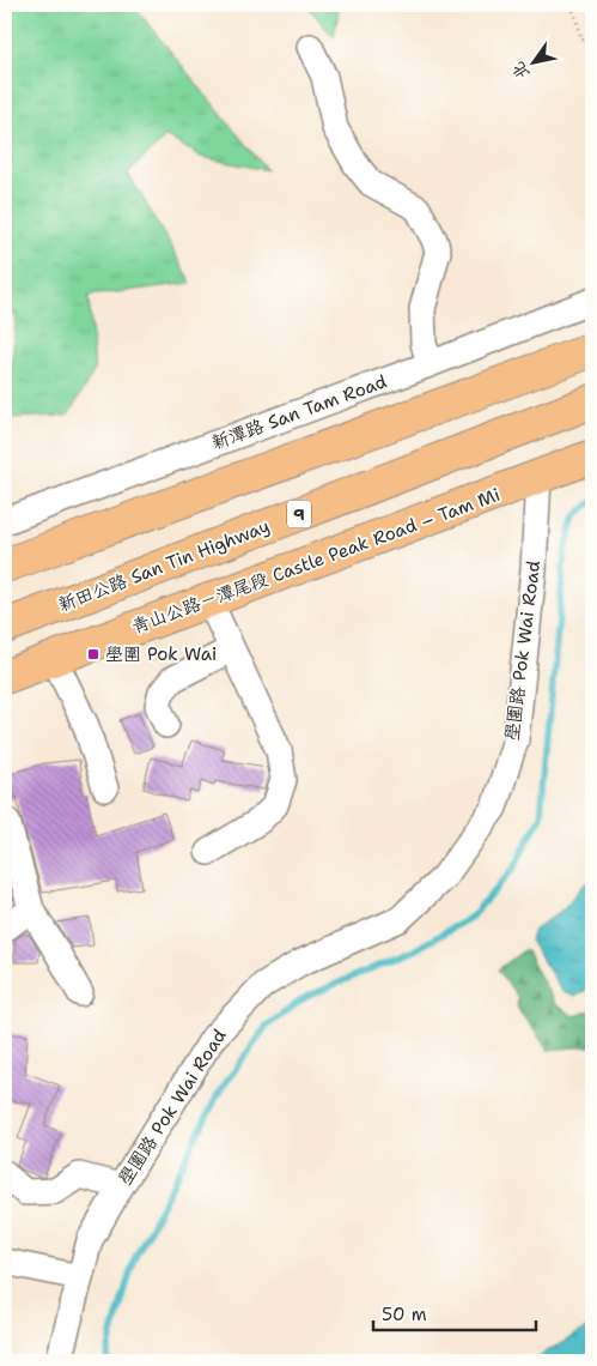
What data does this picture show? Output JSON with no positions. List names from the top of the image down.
{
  "streets": {
    "main road": ["9", "青山公路－潭尾段 Castle Peak Road – Tam Mi", "新田公路 San Tin Highway"],
    "street": ["新潭路 San Tam Road", "壆圍路 Pok Wai Road"]
  },
  "crossings": [
    ["青山公路－潭尾段 Castle Peak Road – Tam Mi", "壆圍路 Pok Wai Road"]
  ],
  "places": {
    "transit": ["壆圍 Pok Wai"]
  },
  "scale_bar": "50 m",
  "north": "bottom left"
}
